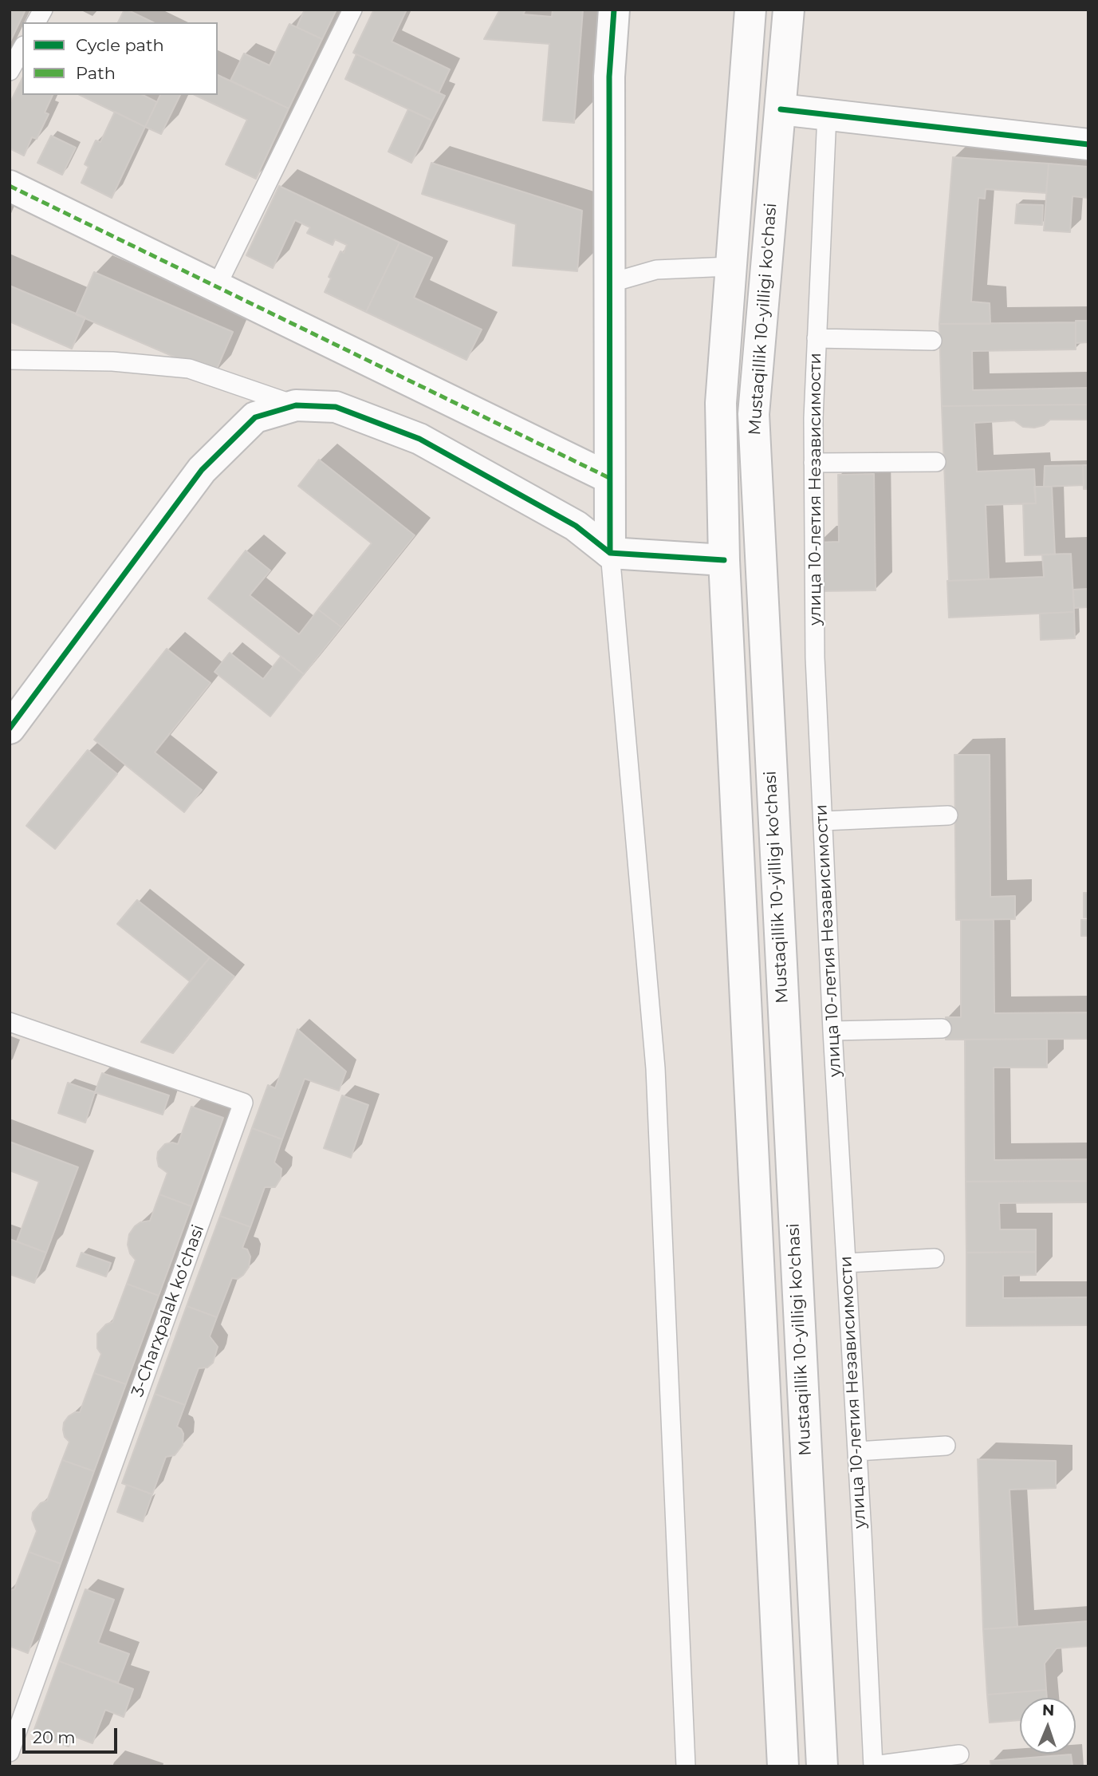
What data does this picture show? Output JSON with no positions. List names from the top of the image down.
{
  "streets": {
    "main road": ["Mustaqillik 10-yilligi ko'chasi"],
    "lane": ["улица 10-летия Независимости", "3-Charxpalak koʻchasi"]
  },
  "legend": ["Cycle path", "Path"],
  "scale_bar": "20 m",
  "north": "top"
}
